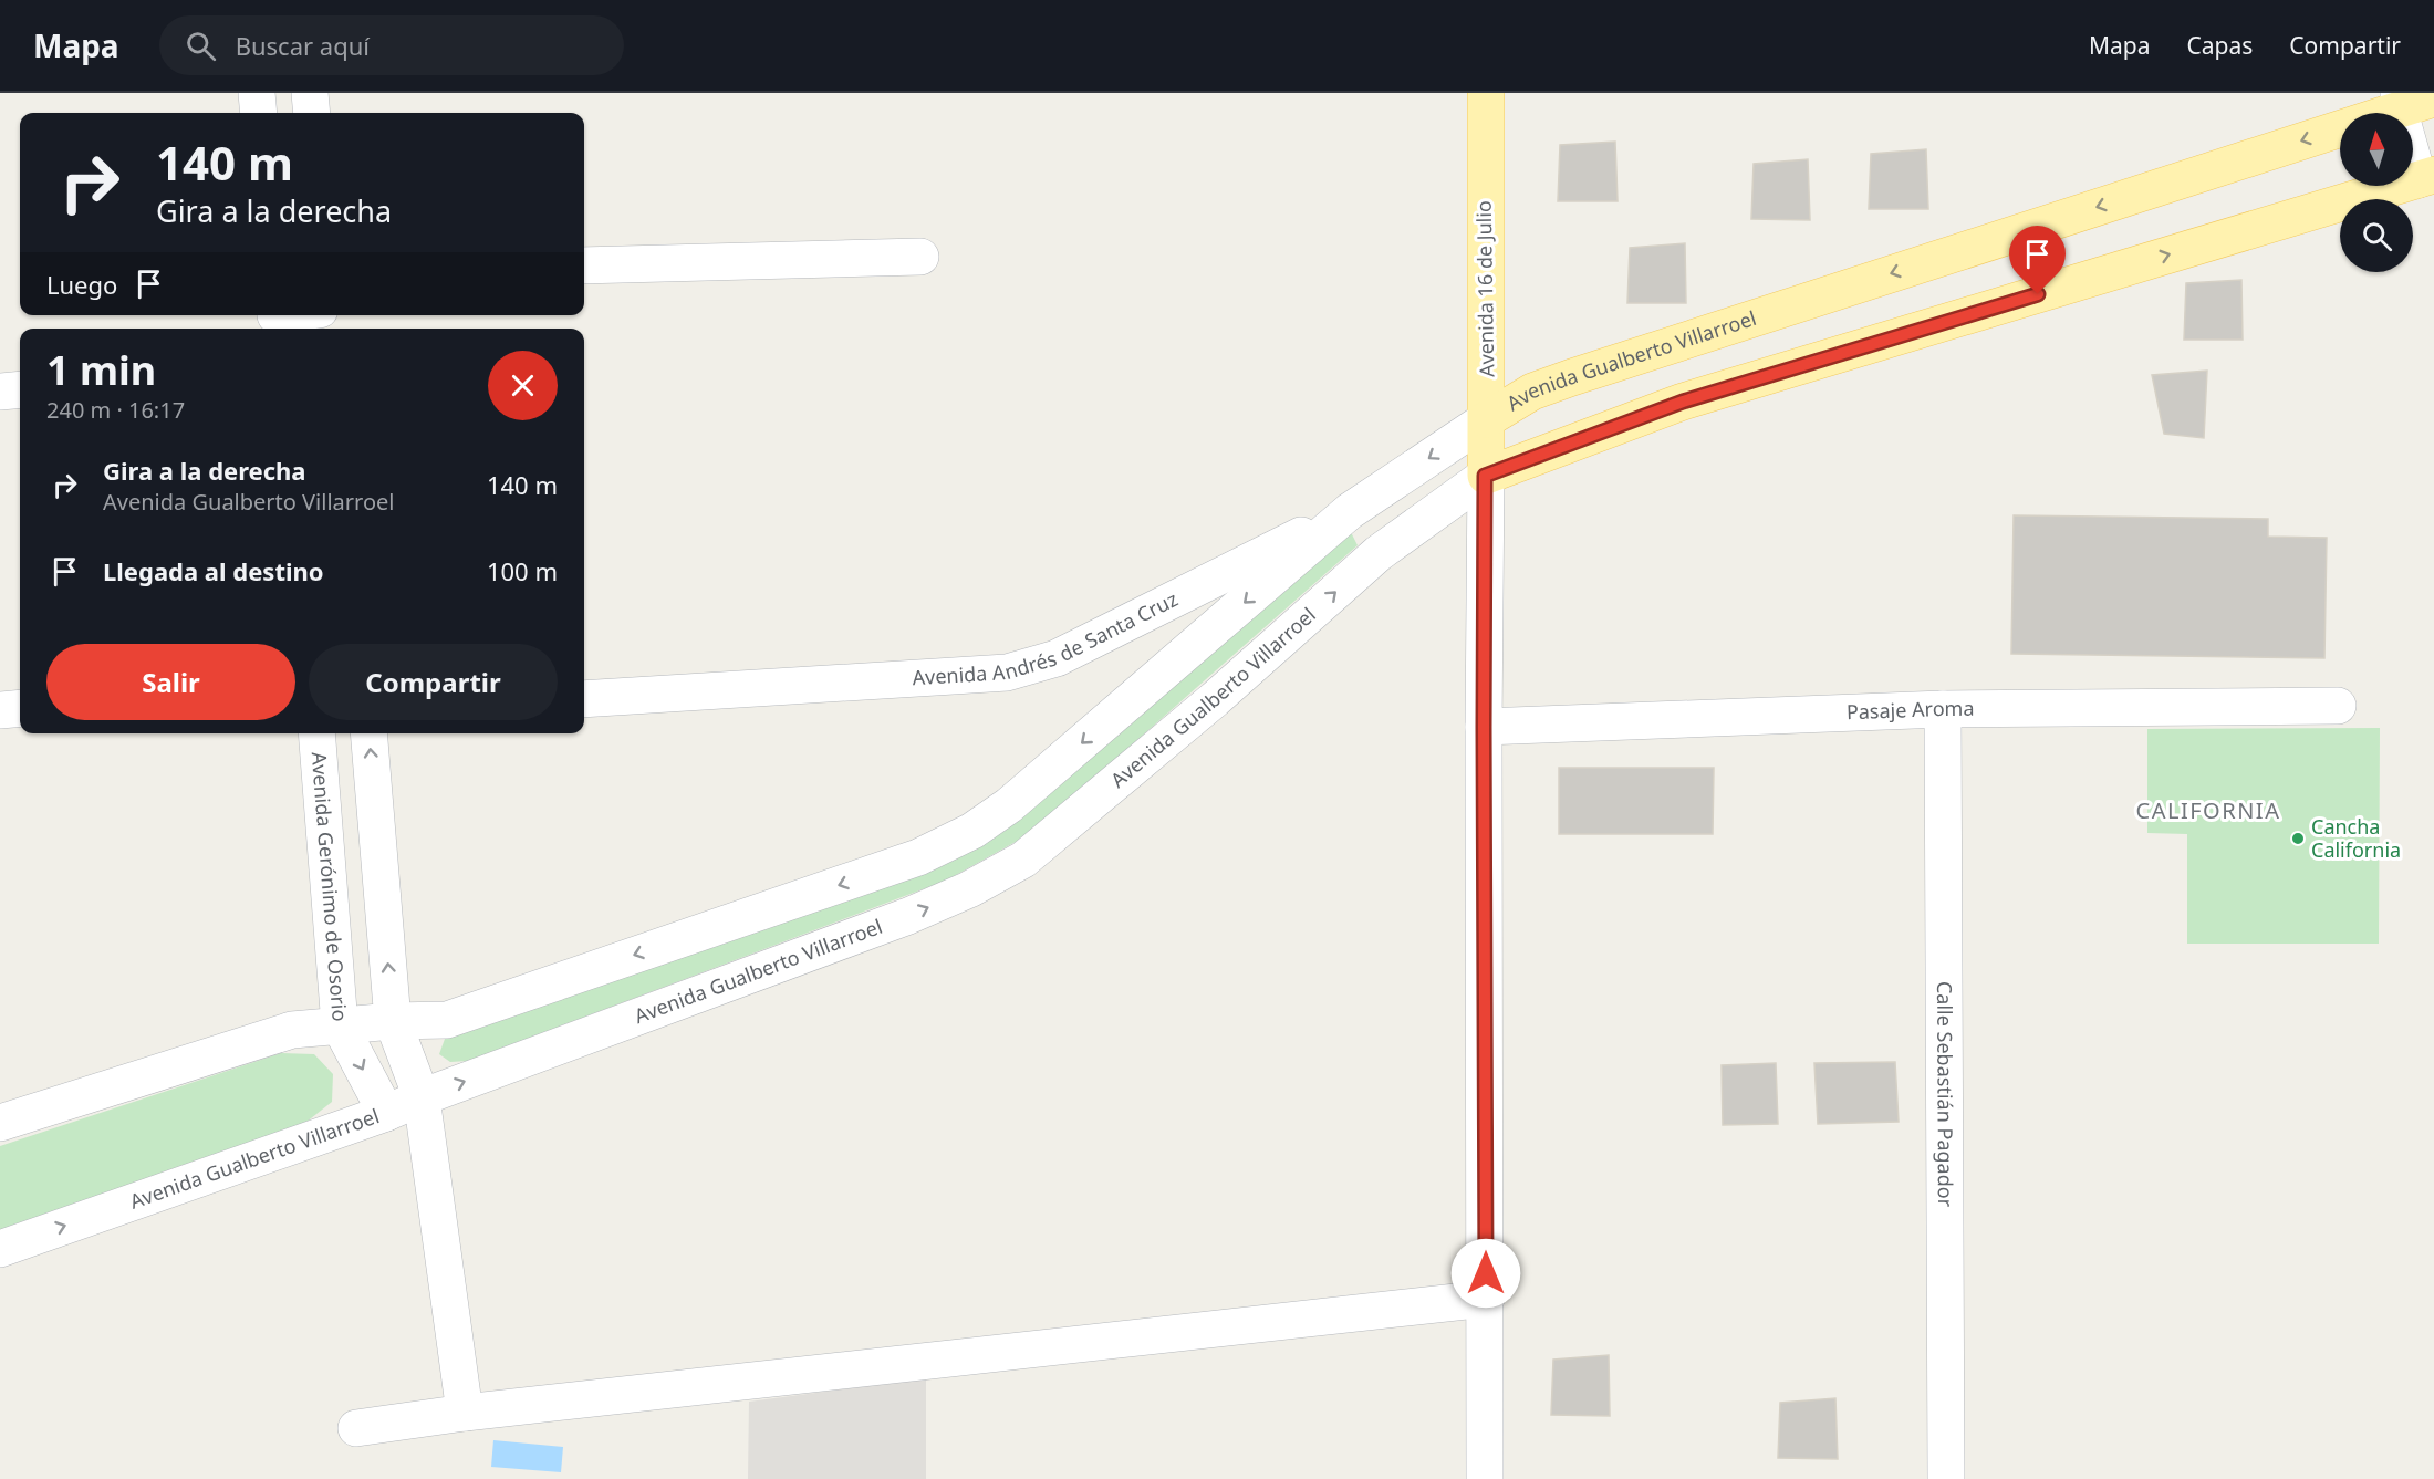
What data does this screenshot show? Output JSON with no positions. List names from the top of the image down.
{
  "streets": {
    "main road": ["Avenida 16 de Julio", "Avenida Gualberto Villarroel"],
    "street": [
      "Avenida Andrés de Santa Cruz",
      "Pasaje Aroma",
      "Avenida Gerónimo de Osorio",
      "Calle Sebastián Pagador"
    ]
  },
  "crossings": [
    ["Avenida 16 de Julio", "Avenida Gualberto Villarroel"],
    ["Avenida 16 de Julio", "Avenida Andrés de Santa Cruz"],
    ["Avenida 16 de Julio", "Pasaje Aroma"],
    ["Avenida Gualberto Villarroel", "Avenida Andrés de Santa Cruz"],
    ["Avenida Gualberto Villarroel", "Avenida Gerónimo de Osorio"],
    ["Pasaje Aroma", "Calle Sebastián Pagador"]
  ],
  "districts": ["CALIFORNIA"],
  "places": ["Cancha California"],
  "north": "top",
  "page": {
    "header": "Mapa",
    "search": "Buscar aquí",
    "nav": ["Mapa", "Capas", "Compartir"],
    "turn": ["140 m", "Gira a la derecha"],
    "then": "Luego",
    "heading": ["1 min", "240 m · 16:17"],
    "list": [
      {
        "name": "Gira a la derecha",
        "note": "Avenida Gualberto Villarroel",
        "value": "140 m"
      },
      {
        "name": "Llegada al destino",
        "value": "100 m"
      }
    ],
    "buttons": ["Salir", "Compartir"]
  }
}
